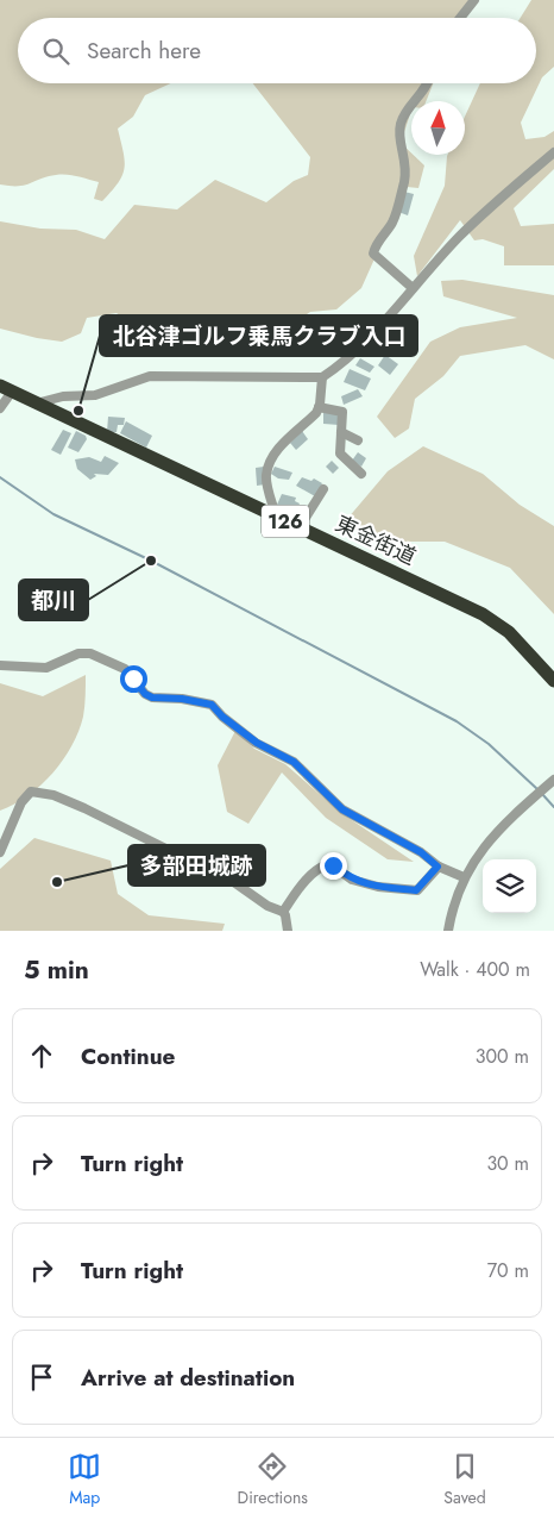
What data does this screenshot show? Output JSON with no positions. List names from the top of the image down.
{
  "streets": {
    "highway": ["126", "東金街道"]
  },
  "places": ["北谷津ゴルフ乗馬クラブ入口", "都川", "多部田城跡"],
  "north": "top",
  "page": {
    "search": "Search here",
    "heading": ["5 min", "Walk · 400 m"],
    "list": [
      ["Continue", "300 m"],
      ["Turn right", "30 m"],
      ["Turn right", "70 m"],
      "Arrive at destination"
    ],
    "nav": ["Map", "Directions", "Saved"]
  }
}
